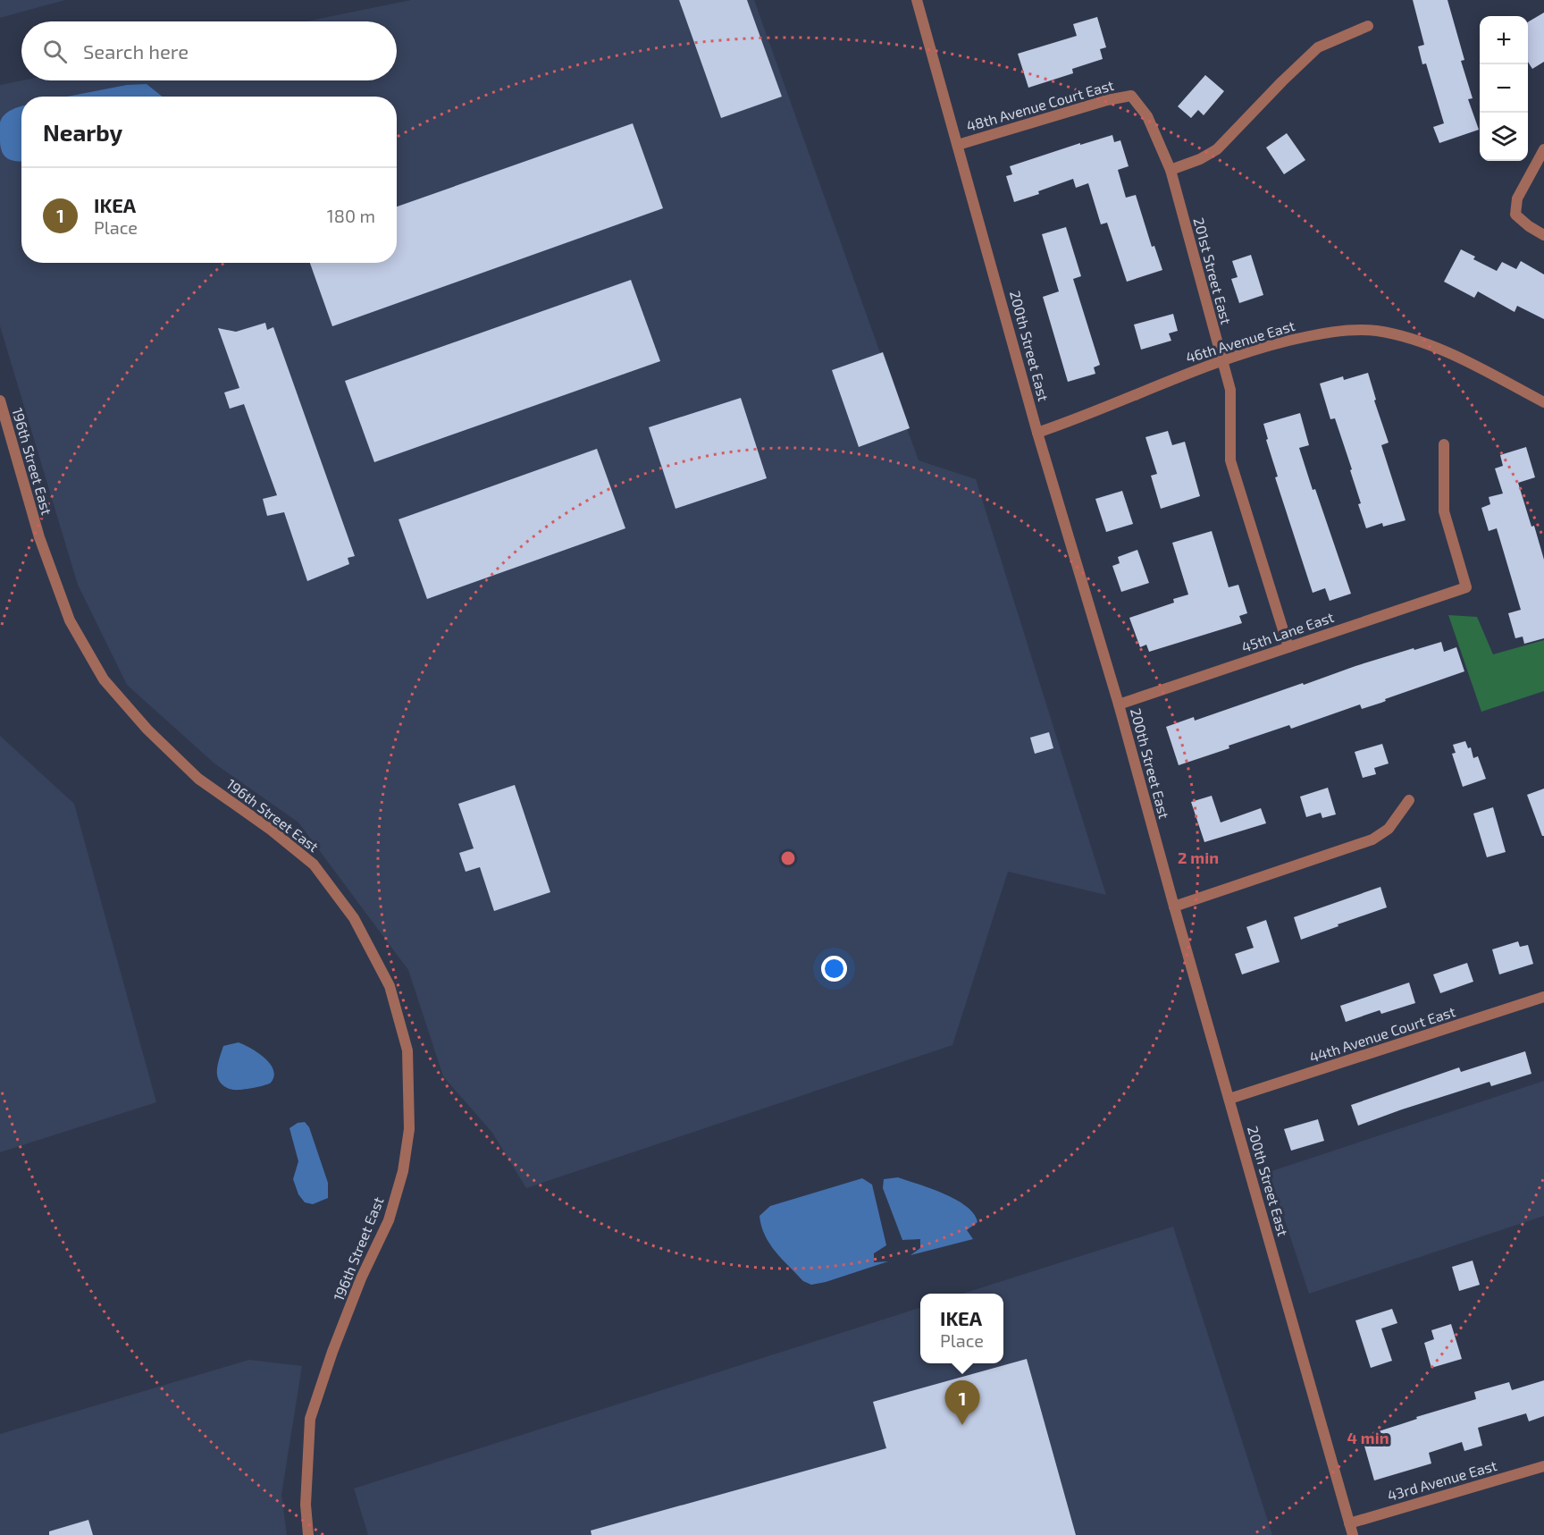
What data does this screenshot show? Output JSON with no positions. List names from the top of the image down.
{
  "streets": {
    "street": [
      "48th Avenue Court East",
      "201st Street East",
      "46th Avenue East",
      "200th Street East",
      "196th Street East",
      "45th Lane East",
      "44th Avenue Court East",
      "43rd Avenue East"
    ]
  },
  "crossings": [
    ["48th Avenue Court East", "201st Street East"],
    ["48th Avenue Court East", "200th Street East"],
    ["201st Street East", "46th Avenue East"],
    ["201st Street East", "45th Lane East"],
    ["46th Avenue East", "200th Street East"],
    ["200th Street East", "45th Lane East"],
    ["200th Street East", "44th Avenue Court East"],
    ["200th Street East", "43rd Avenue East"]
  ],
  "page": {
    "map_buttons": ["+", "−"],
    "search": "Search here",
    "heading": "Nearby",
    "list": [
      {
        "mark": "1",
        "name": "IKEA",
        "note": "Place",
        "value": "180 m"
      }
    ],
    "popup": ["IKEA", "Place"],
    "pins": "1"
  },
  "rings": ["2 min", "4 min"]
}
